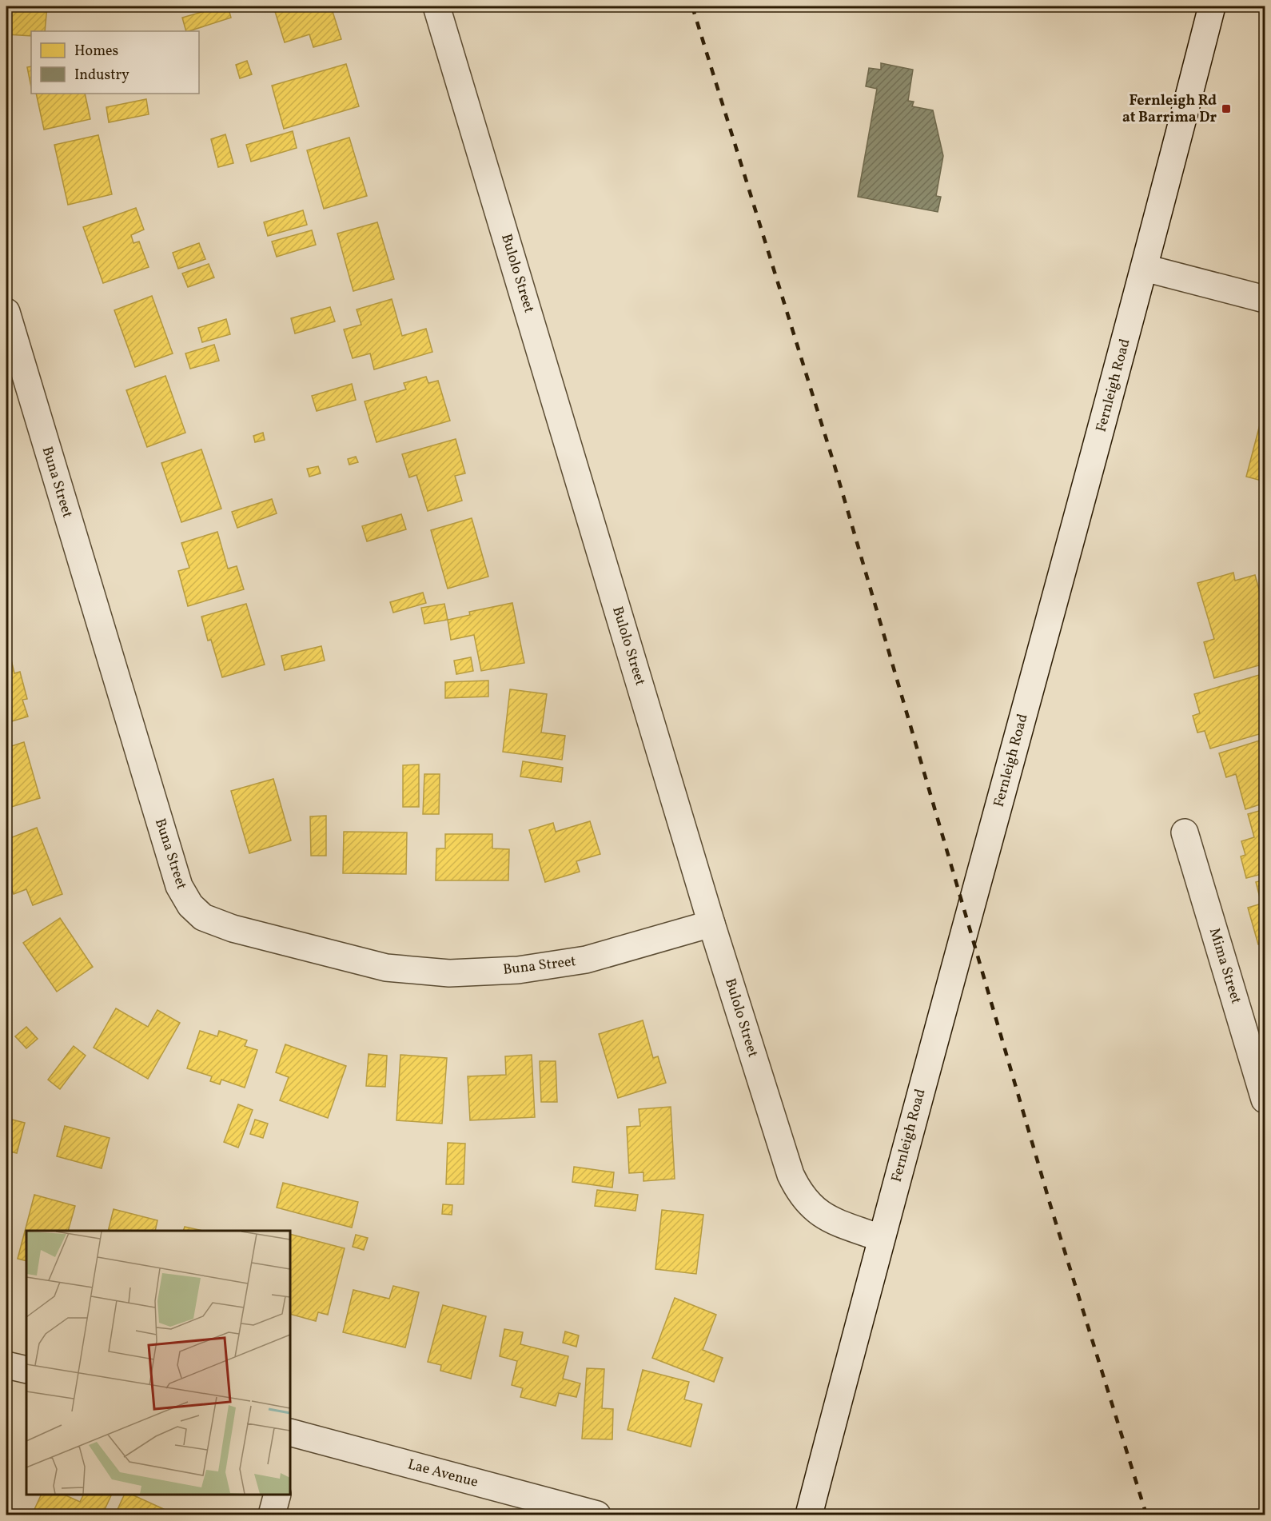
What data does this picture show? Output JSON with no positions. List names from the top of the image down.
{
  "streets": {
    "street": [
      "Bulolo Street",
      "Fernleigh Road",
      "Buna Street",
      "Mima Street",
      "Lae Avenue"
    ]
  },
  "crossings": [
    ["Bulolo Street", "Fernleigh Road"],
    ["Bulolo Street", "Buna Street"]
  ],
  "places": {
    "transit": ["Fernleigh Rd at Barrima Dr"]
  },
  "legend": ["Homes", "Industry"]
}
